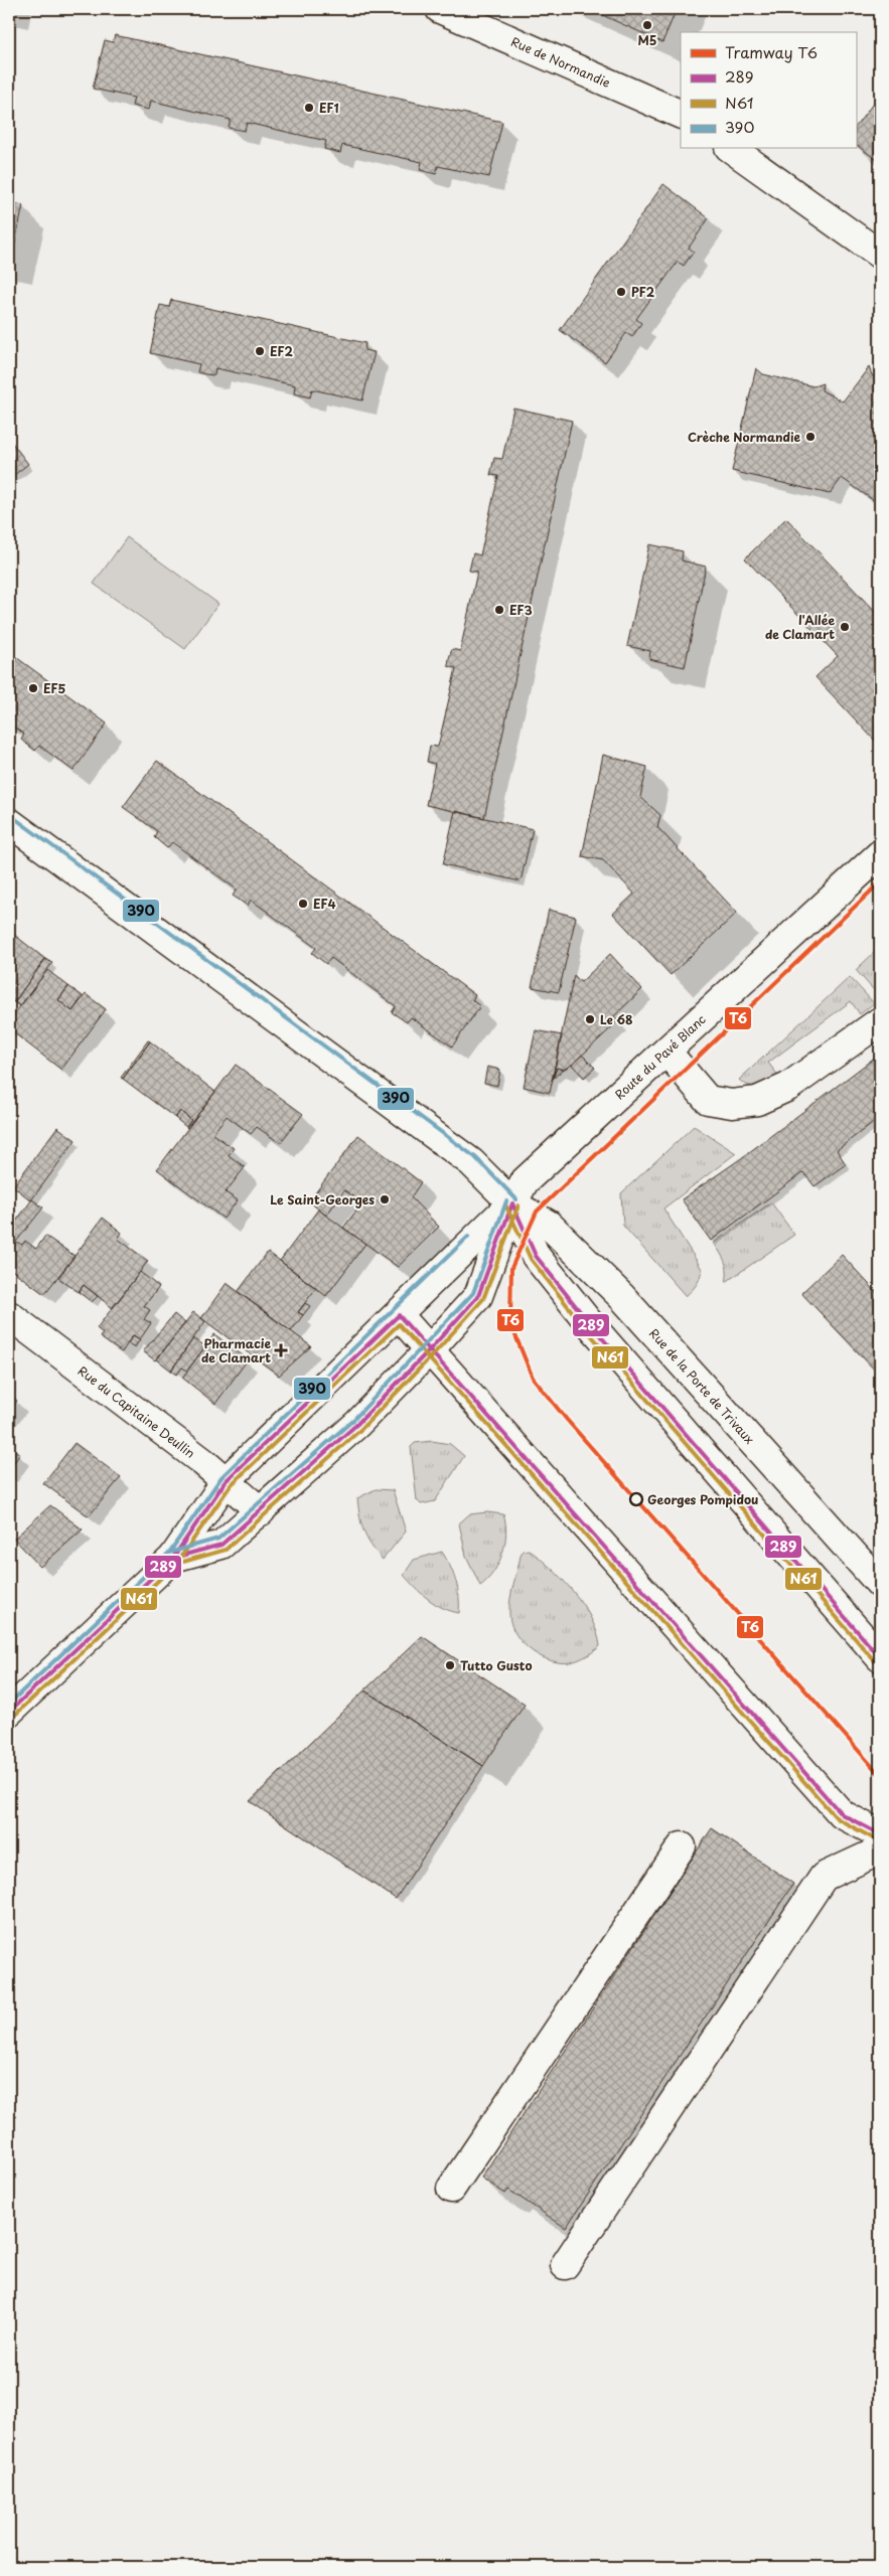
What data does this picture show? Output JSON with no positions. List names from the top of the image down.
{
  "streets": {
    "street": [
      "Rue de Normandie",
      "Route du Pavé Blanc",
      "Rue de la Porte de Trivaux",
      "Rue du Capitaine Deullin"
    ]
  },
  "crossings": [
    ["Route du Pavé Blanc", "Rue de la Porte de Trivaux"],
    ["Route du Pavé Blanc", "Rue du Capitaine Deullin"]
  ],
  "places": {
    "other": [
      "M5",
      "EF1",
      "PF2",
      "EF2",
      "Crèche Normandie",
      "EF3",
      "l'Allée de Clamart",
      "EF5",
      "EF4",
      "Le 68",
      "Le Saint-Georges",
      "Georges Pompidou",
      "Tutto Gusto"
    ],
    "health": ["Pharmacie de Clamart"]
  },
  "lines": [
    "transit line 390",
    "tram line T6",
    "transit line 289",
    "transit line N61"
  ],
  "legend": [
    "Tramway T6",
    "289",
    "N61",
    "390"
  ]
}
